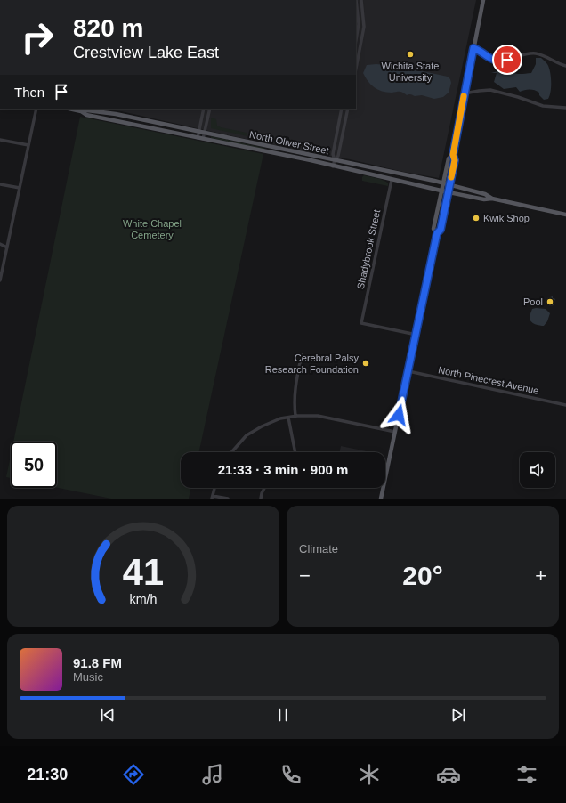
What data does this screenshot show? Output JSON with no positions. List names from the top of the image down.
{
  "streets": {
    "main road": ["North Oliver Street"],
    "street": ["Shadybrook Street", "North Pinecrest Avenue"]
  },
  "crossings": [
    ["North Oliver Street", "Shadybrook Street"]
  ],
  "parks": ["White Chapel Cemetery"],
  "places": [
    "Wichita State University",
    "Kwik Shop",
    "Pool",
    "Cerebral Palsy Research Foundation"
  ],
  "page": {
    "turn": ["820 m", "Crestview Lake East"],
    "then": "Then",
    "limit": "50",
    "trip": "21:33 · 3 min · 900 m",
    "tile": "Climate",
    "heat": ["−", "20°", "+"],
    "song": ["91.8 FM", "Music"],
    "tabs": "21:30",
    "gauge": ["41", "km/h"]
  }
}
